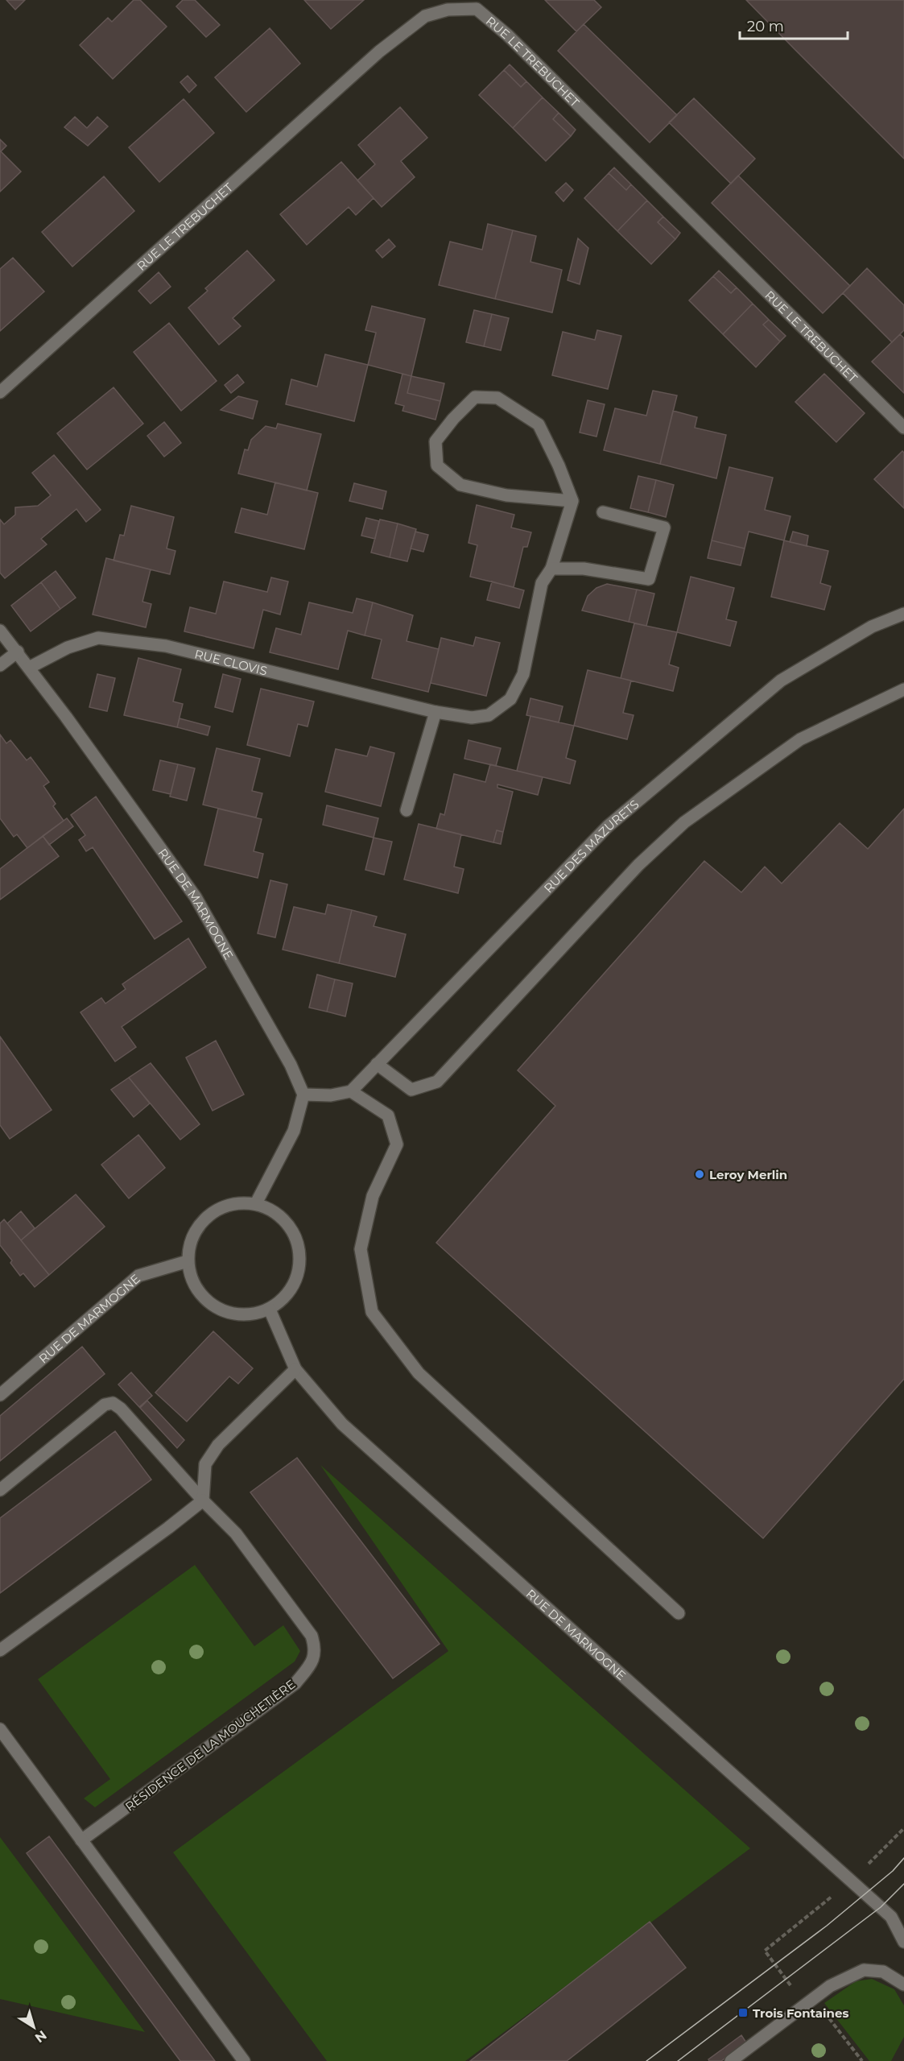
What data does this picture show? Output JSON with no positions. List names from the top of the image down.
{
  "streets": {
    "street": [
      "RUE LE TREBUCHET",
      "RUE CLOVIS",
      "RUE DES MAZURETS",
      "RUE DE MARMOGNE",
      "RÉSIDENCE DE LA MOUCHETIÈRE"
    ]
  },
  "crossings": [
    ["RUE CLOVIS", "RUE DE MARMOGNE"]
  ],
  "places": {
    "other": ["Leroy Merlin"],
    "transit": ["Trois Fontaines"]
  },
  "scale_bar": "20 m",
  "north": "bottom right"
}
